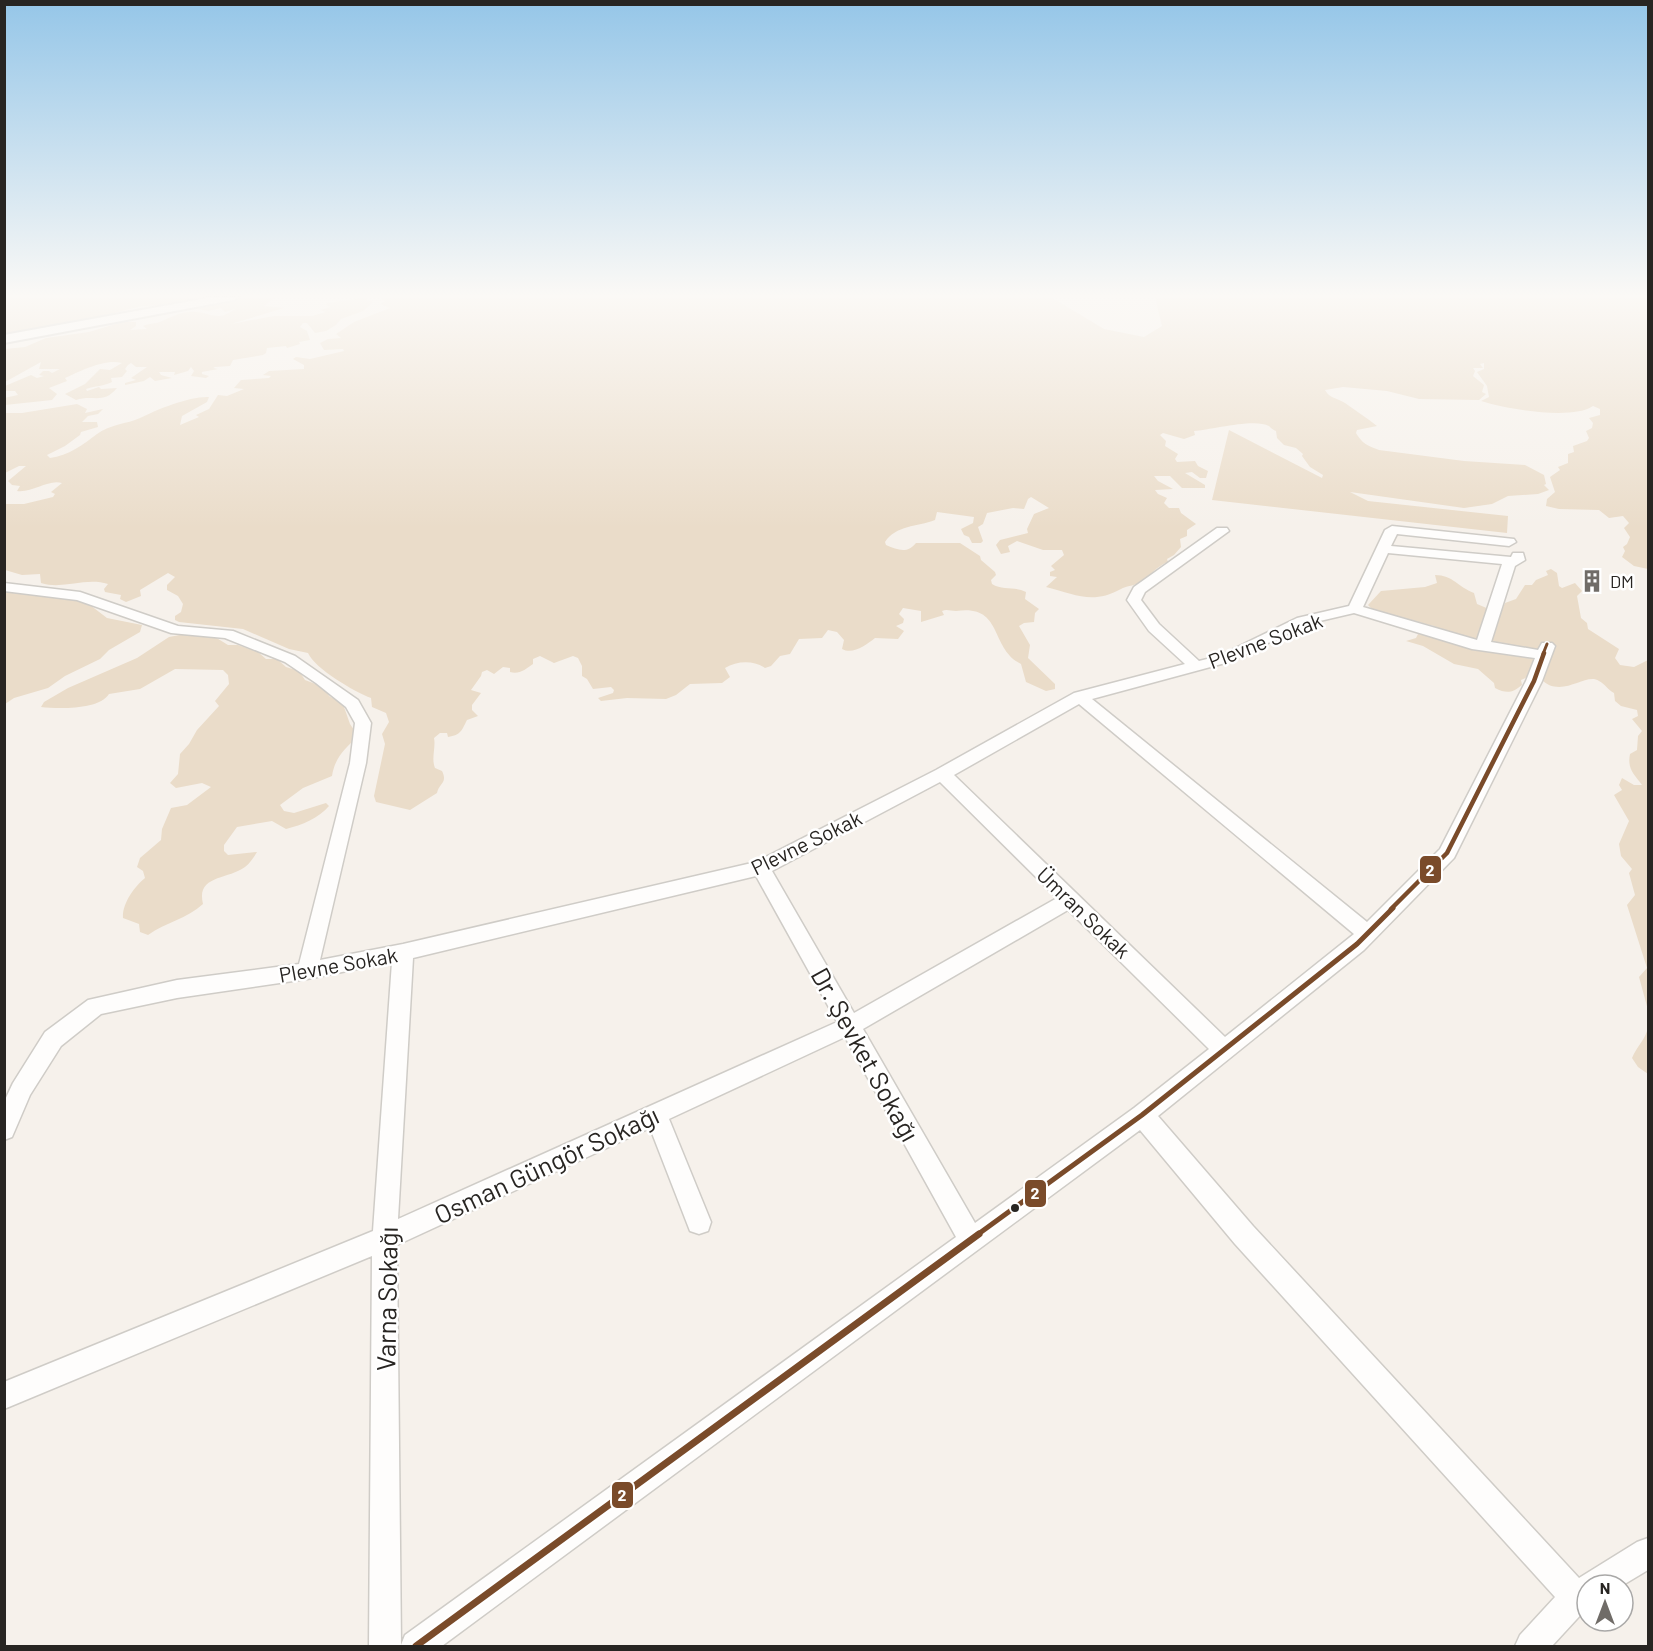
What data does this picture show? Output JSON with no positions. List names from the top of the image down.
{
  "streets": {
    "street": [
      "Plevne Sokak",
      "Ümran Sokak",
      "Dr. Şevket Sokağı",
      "Osman Güngör Sokağı",
      "Varna Sokağı"
    ]
  },
  "crossings": [
    ["Plevne Sokak", "Ümran Sokak"],
    ["Plevne Sokak", "Dr. Şevket Sokağı"],
    ["Plevne Sokak", "Varna Sokağı"],
    ["Ümran Sokak", "Osman Güngör Sokağı"],
    ["Dr. Şevket Sokağı", "Osman Güngör Sokağı"],
    ["Osman Güngör Sokağı", "Varna Sokağı"]
  ],
  "places": {
    "building": ["DM"]
  },
  "lines": ["transit line 2"],
  "north": "top"
}
